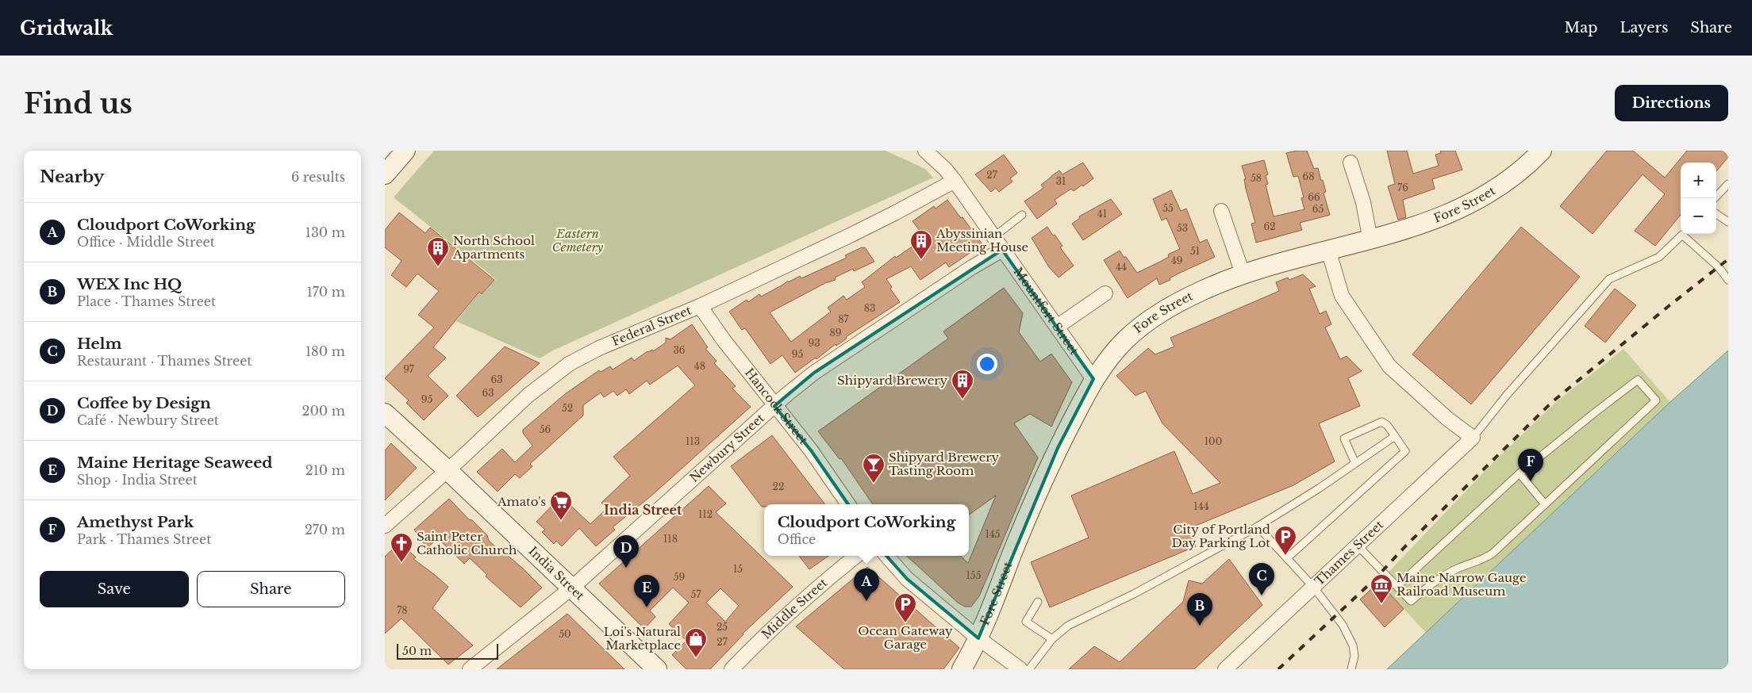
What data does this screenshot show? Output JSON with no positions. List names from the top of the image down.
{
  "streets": {
    "street": [
      "Fore Street",
      "Mountfort Street",
      "Federal Street",
      "Hancock Street",
      "Newbury Street",
      "Thames Street",
      "India Street",
      "Middle Street"
    ]
  },
  "crossings": [
    ["Fore Street", "Mountfort Street"],
    ["Mountfort Street", "Federal Street"],
    ["Mountfort Street", "Newbury Street"],
    ["Federal Street", "Hancock Street"],
    ["Federal Street", "India Street"],
    ["Hancock Street", "Newbury Street"],
    ["Newbury Street", "India Street"]
  ],
  "districts": ["India Street"],
  "parks": ["Eastern Cemetery"],
  "places": {
    "building": ["Abyssinian Meeting House", "North School Apartments", "Shipyard Brewery"],
    "bar": ["Shipyard Brewery Tasting Room"],
    "supermarket": ["Amato's"],
    "parking": ["City of Portland Day Parking Lot", "Ocean Gateway Garage"],
    "church": ["Saint Peter Catholic Church"],
    "museum": ["Maine Narrow Gauge Railroad Museum"],
    "shop": ["Loi's Natural Marketplace"]
  },
  "house_numbers": [
    "27",
    "68",
    "58",
    "31",
    "76",
    "66",
    "55",
    "65",
    "41",
    "62",
    "53",
    "51",
    "49",
    "44",
    "83",
    "87",
    "89",
    "93",
    "36",
    "95",
    "48",
    "97",
    "63",
    "63",
    "95",
    "52",
    "56",
    "113",
    "100",
    "22",
    "144",
    "112",
    "145",
    "118",
    "15",
    "155",
    "59",
    "57",
    "78",
    "25",
    "50",
    "27"
  ],
  "scale_bar": "50 m",
  "page": {
    "header": "Gridwalk",
    "nav": ["Map", "Layers", "Share"],
    "buttons": [
      "Directions",
      ["Save", "Share"]
    ],
    "title": "Find us",
    "heading": ["Nearby", "6 results"],
    "map_buttons": ["+", "−"],
    "list": [
      {
        "mark": "A",
        "name": "Cloudport CoWorking",
        "note": "Office · Middle Street",
        "value": "130 m"
      },
      {
        "mark": "B",
        "name": "WEX Inc HQ",
        "note": "Place · Thames Street",
        "value": "170 m"
      },
      {
        "mark": "C",
        "name": "Helm",
        "note": "Restaurant · Thames Street",
        "value": "180 m"
      },
      {
        "mark": "D",
        "name": "Coffee by Design",
        "note": "Café · Newbury Street",
        "value": "200 m"
      },
      {
        "mark": "E",
        "name": "Maine Heritage Seaweed",
        "note": "Shop · India Street",
        "value": "210 m"
      },
      {
        "mark": "F",
        "name": "Amethyst Park",
        "note": "Park · Thames Street",
        "value": "270 m"
      }
    ],
    "pins": [
      "F",
      "D",
      "C",
      "A",
      "E",
      "B"
    ],
    "popup": ["Cloudport CoWorking", "Office"],
    "scale": "50 m"
  }
}
